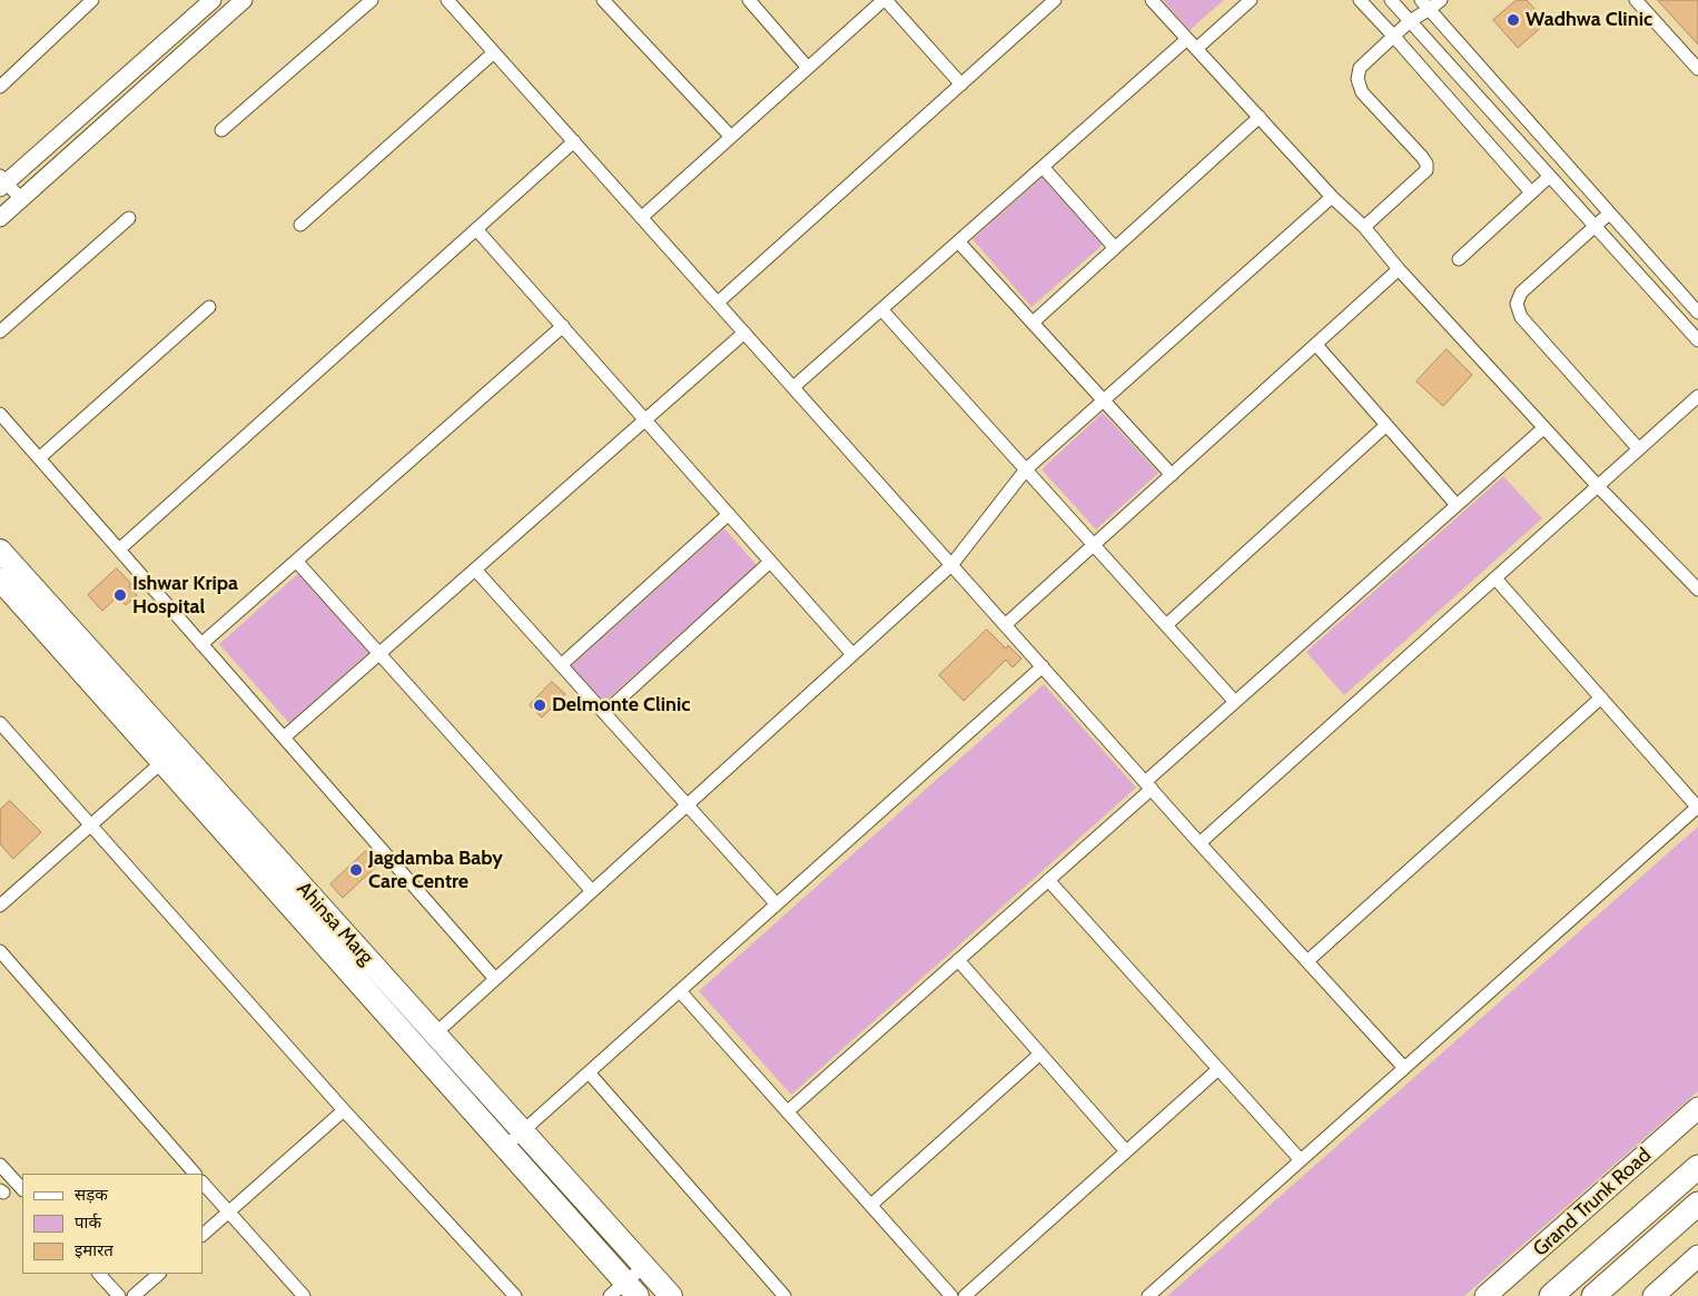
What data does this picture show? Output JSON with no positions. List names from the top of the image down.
{
  "streets": {
    "highway": ["Ahinsa Marg"],
    "main road": ["Grand Trunk Road"]
  },
  "places": [
    "Wadhwa Clinic",
    "Ishwar Kripa Hospital",
    "Delmonte Clinic",
    "Jagdamba Baby Care Centre"
  ],
  "legend": ["सड़क", "पार्क", "इमारत"]
}
